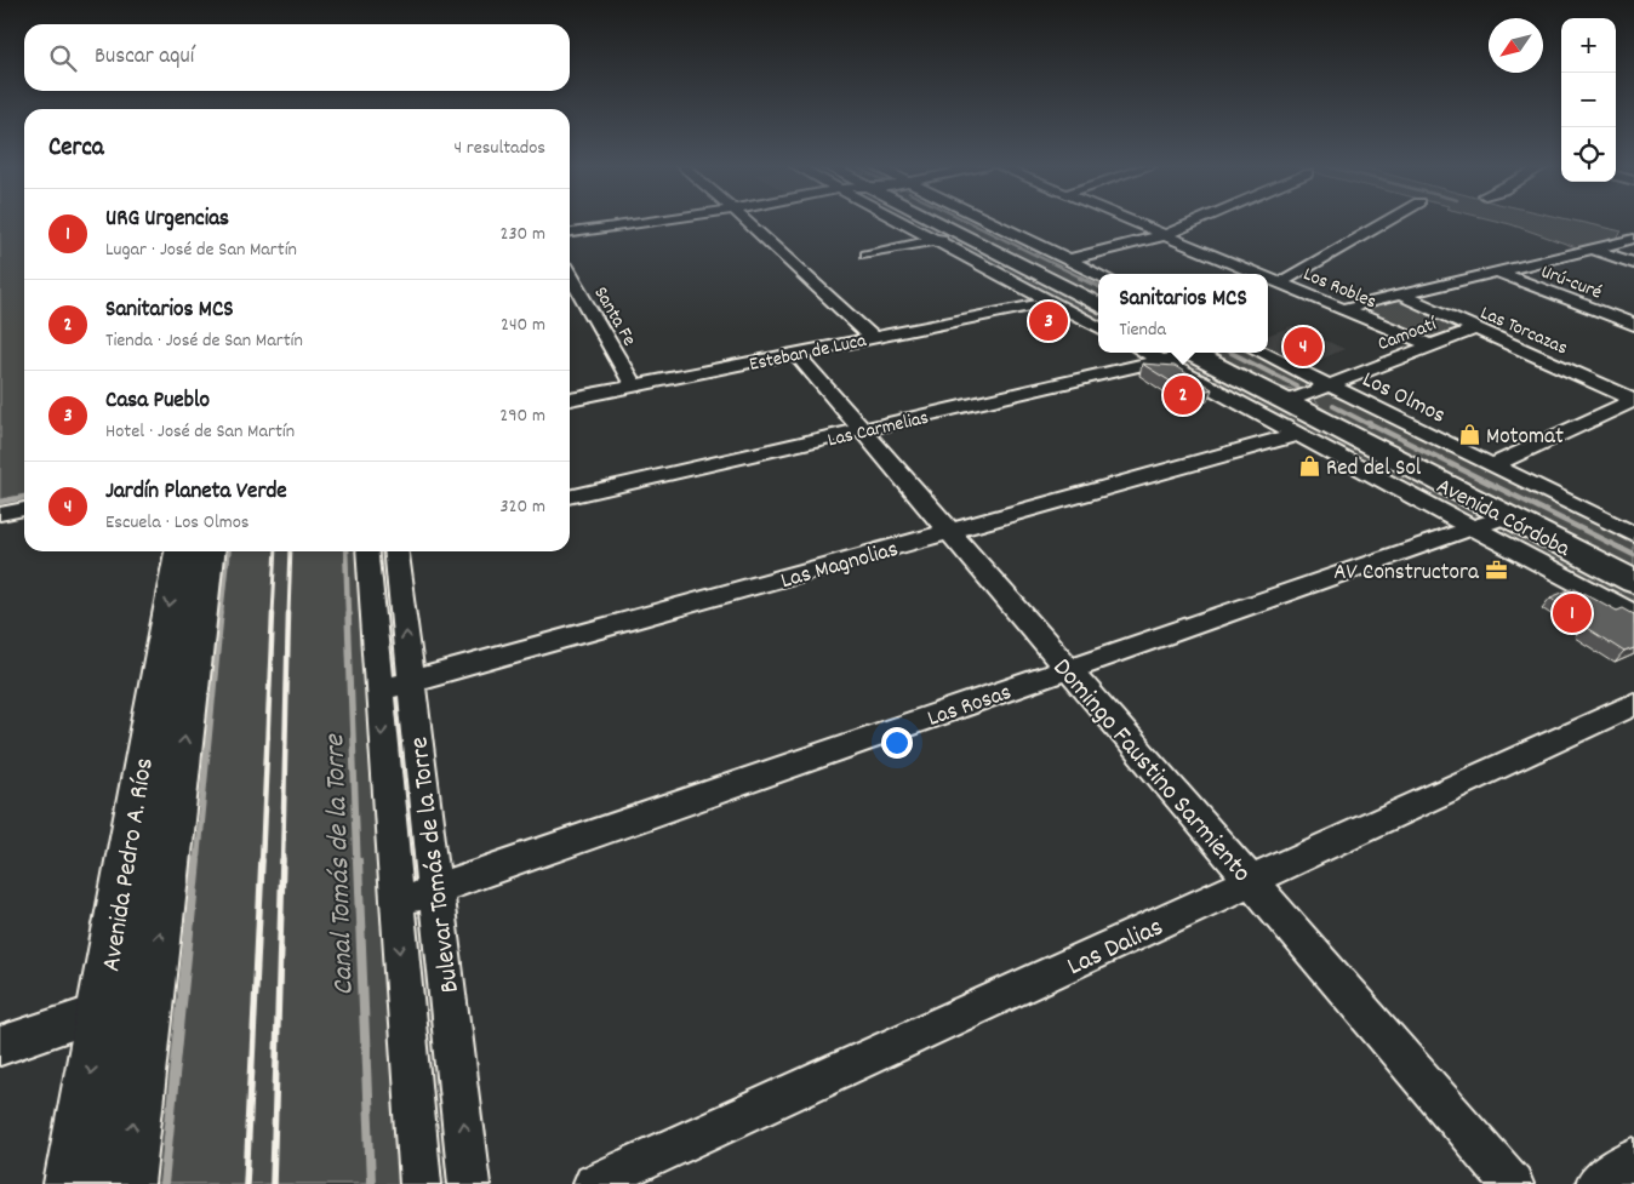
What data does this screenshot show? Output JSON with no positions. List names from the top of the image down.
{
  "streets": {
    "main road": ["Avenida Córdoba", "Avenida Pedro A. Ríos"],
    "street": [
      "Urú-curé",
      "Los Robles",
      "Santa Fe",
      "Las Torcazas",
      "Camoatí",
      "Esteban de Luca",
      "Los Olmos",
      "Las Carmelias",
      "Las Magnolias",
      "Las Rosas",
      "Domingo Faustino Sarmiento",
      "Bulevar Tomás de la Torre",
      "Las Dalias"
    ]
  },
  "crossings": [
    ["Los Robles", "Camoatí"],
    ["Santa Fe", "Esteban de Luca"],
    ["Las Torcazas", "Camoatí"],
    ["Camoatí", "Los Olmos"],
    ["Camoatí", "Avenida Córdoba"],
    ["Esteban de Luca", "Domingo Faustino Sarmiento"],
    ["Las Carmelias", "Avenida Córdoba"],
    ["Las Carmelias", "Domingo Faustino Sarmiento"],
    ["Avenida Córdoba", "Las Rosas"],
    ["Las Magnolias", "Domingo Faustino Sarmiento"],
    ["Las Magnolias", "Bulevar Tomás de la Torre"],
    ["Las Rosas", "Domingo Faustino Sarmiento"],
    ["Las Rosas", "Bulevar Tomás de la Torre"],
    ["Domingo Faustino Sarmiento", "Las Dalias"]
  ],
  "water": ["Canal Tomás de la Torre"],
  "places": {
    "shop": ["Motomat", "Red del Sol"],
    "office": ["AV Constructora"]
  },
  "north": "bottom left",
  "page": {
    "map_buttons": ["+", "−"],
    "search": "Buscar aquí",
    "heading": ["Cerca", "4 resultados"],
    "list": [
      {
        "mark": "1",
        "name": "URG Urgencias",
        "note": "Lugar · José de San Martín",
        "value": "230 m"
      },
      {
        "mark": "2",
        "name": "Sanitarios MCS",
        "note": "Tienda · José de San Martín",
        "value": "240 m"
      },
      {
        "mark": "3",
        "name": "Casa Pueblo",
        "note": "Hotel · José de San Martín",
        "value": "290 m"
      },
      {
        "mark": "4",
        "name": "Jardín Planeta Verde",
        "note": "Escuela · Los Olmos",
        "value": "320 m"
      }
    ],
    "popup": ["Sanitarios MCS", "Tienda"],
    "pins": [
      "3",
      "4",
      "2",
      "1"
    ]
  }
}
